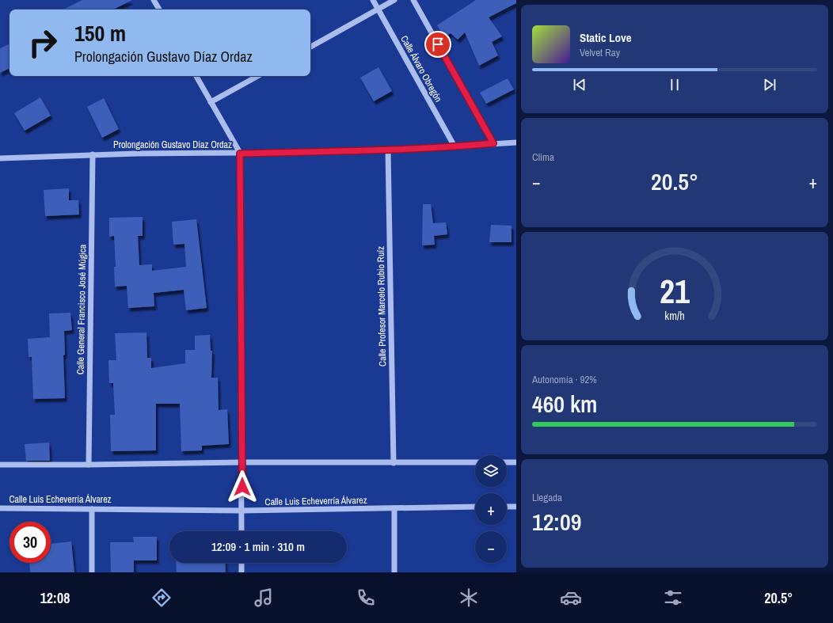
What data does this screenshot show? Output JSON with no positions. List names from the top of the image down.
{
  "streets": {
    "street": [
      "Calle Álvaro Obregón",
      "Prolongación Gustavo Díaz Ordaz",
      "Calle Profesor Marcelo Rubio Ruíz",
      "Calle General Francisco José Múgica",
      "Calle Luis Echeverría Álvarez"
    ]
  },
  "crossings": [
    ["Calle Álvaro Obregón", "Prolongación Gustavo Díaz Ordaz"],
    ["Prolongación Gustavo Díaz Ordaz", "Calle Profesor Marcelo Rubio Ruíz"],
    ["Prolongación Gustavo Díaz Ordaz", "Calle General Francisco José Múgica"]
  ],
  "page": {
    "turn": ["150 m", "Prolongación Gustavo Díaz Ordaz"],
    "song": ["Static Love", "Velvet Ray"],
    "tile": [
      "Clima",
      ["Autonomía · 92%", "460 km"],
      ["Llegada", "12:09"]
    ],
    "heat": ["−", "20.5°", "+"],
    "map_buttons": ["+", "−"],
    "limit": "30",
    "trip": "12:09 · 1 min · 310 m",
    "tabs": ["12:08", "20.5°"],
    "gauge": ["21", "km/h"]
  }
}
